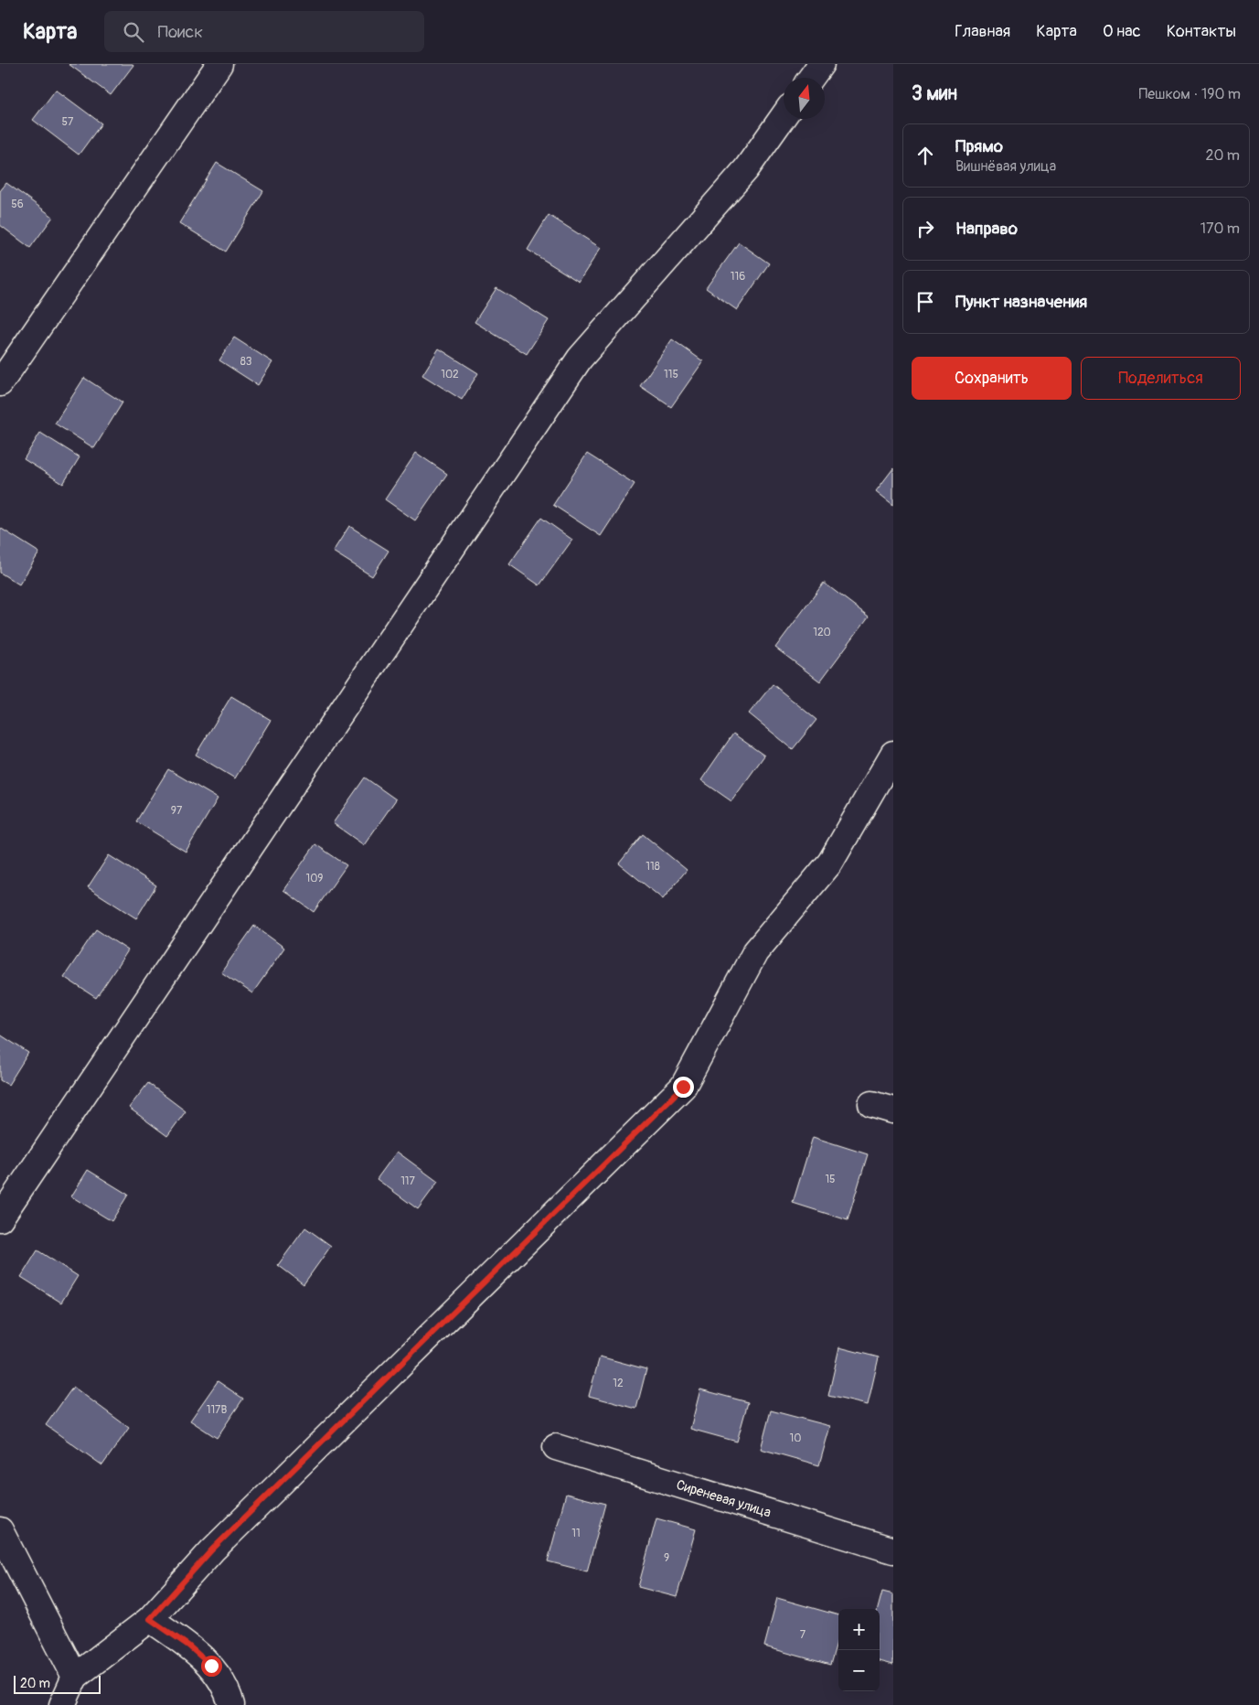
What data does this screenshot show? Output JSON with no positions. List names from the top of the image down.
{
  "streets": {
    "street": ["Сиреневая улица"]
  },
  "house_numbers": [
    "57",
    "56",
    "116",
    "83",
    "102",
    "115",
    "120",
    "97",
    "118",
    "109",
    "15",
    "117",
    "12",
    "117В",
    "10",
    "11",
    "9",
    "7"
  ],
  "scale_bar": "20 m",
  "north": "top",
  "page": {
    "header": "Карта",
    "search": "Поиск",
    "nav": [
      "Главная",
      "Карта",
      "О нас",
      "Контакты"
    ],
    "heading": ["3 мин", "Пешком · 190 m"],
    "list": [
      ["Прямо", "Вишнёвая улица", "20 m"],
      ["Направо", "170 m"],
      "Пункт назначения"
    ],
    "buttons": ["Сохранить", "Поделиться"],
    "map_buttons": ["+", "−"],
    "scale": "20 m"
  }
}
